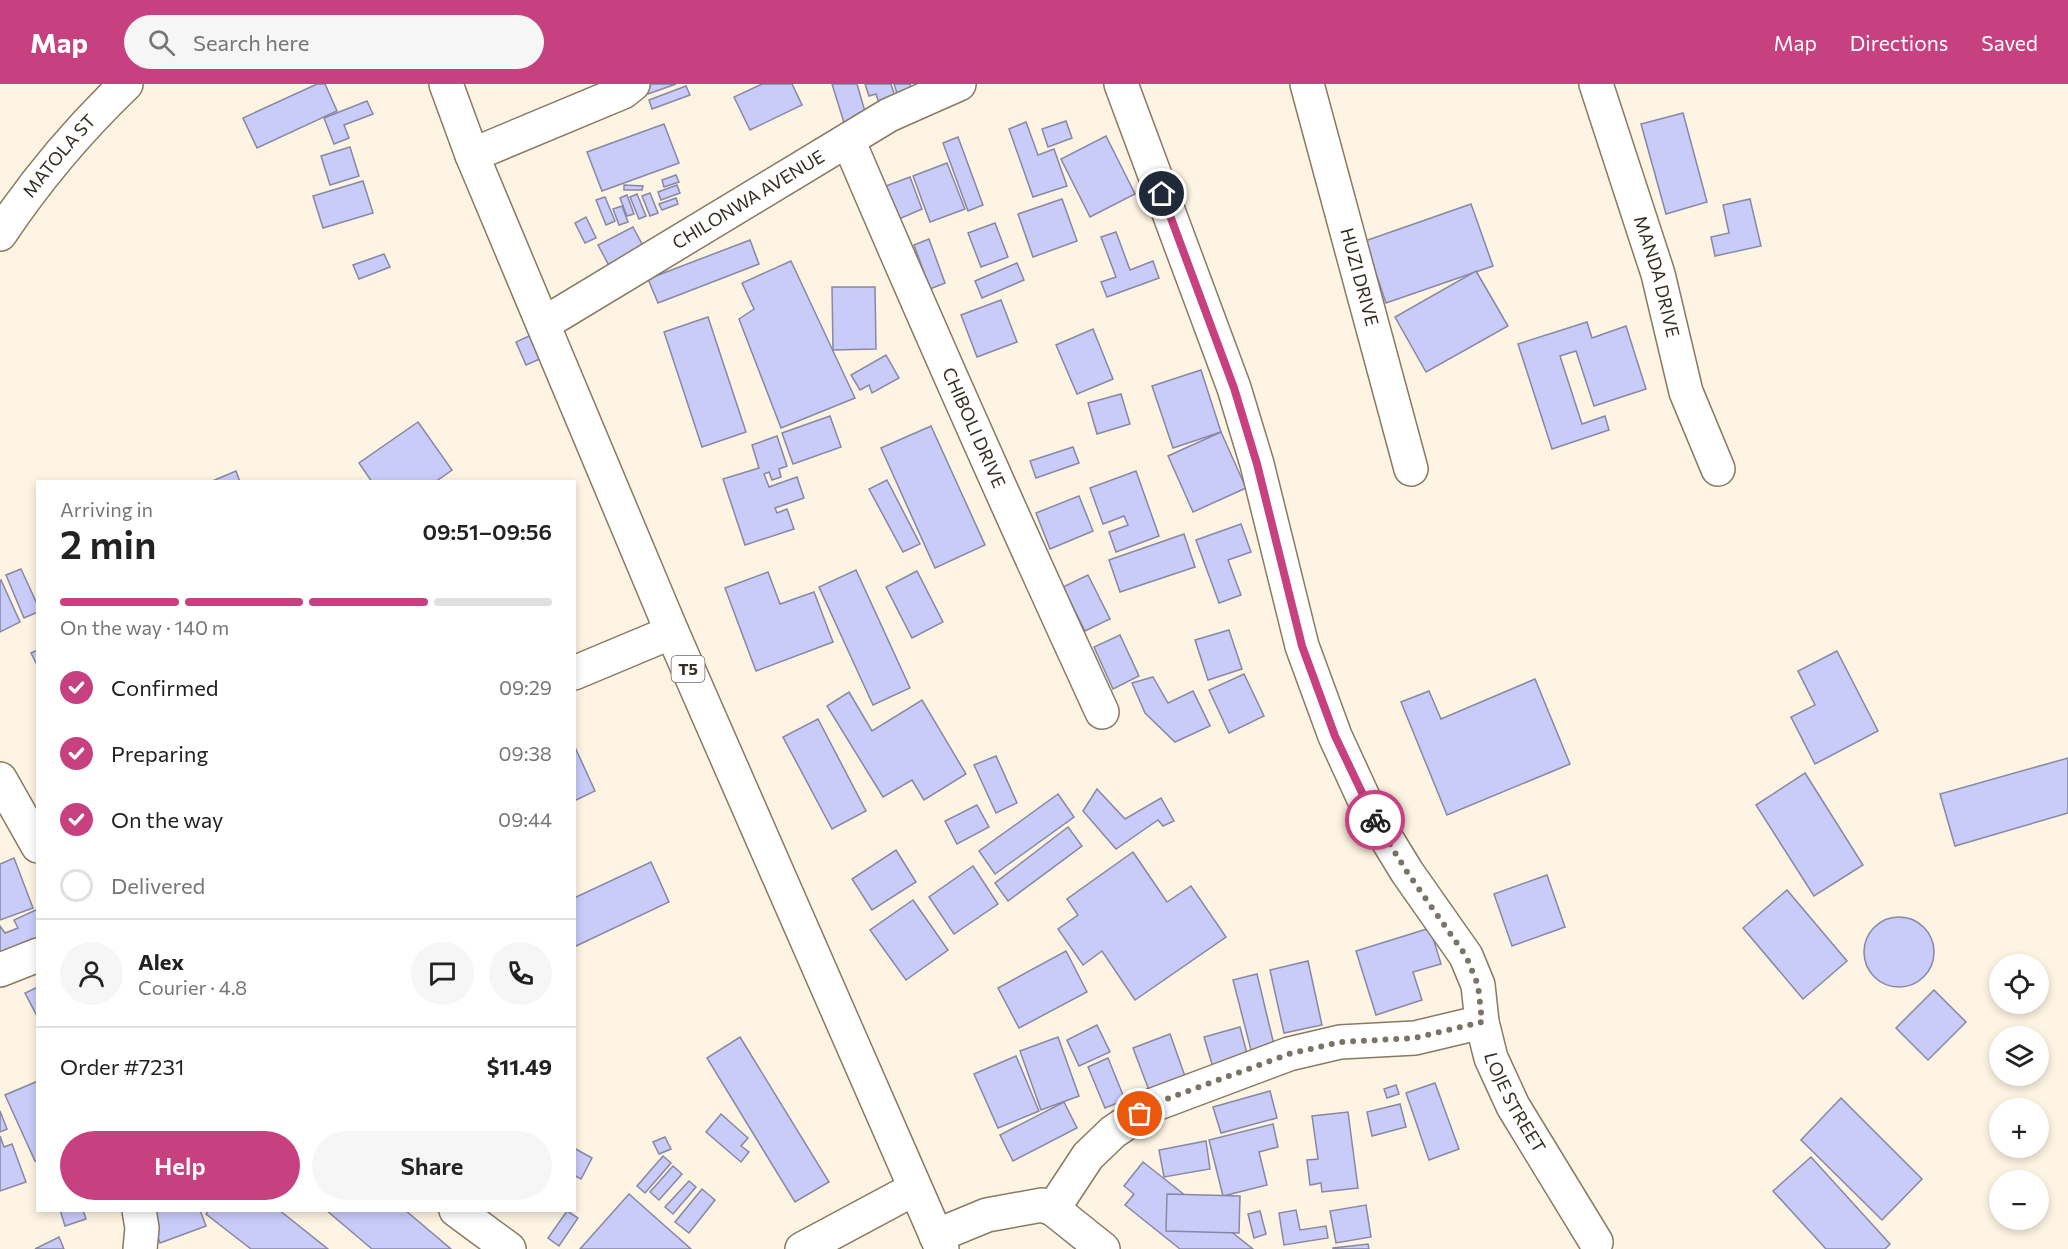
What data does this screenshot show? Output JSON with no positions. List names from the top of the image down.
{
  "streets": {
    "main road": [
      "MATOLA ST",
      "CHILONWA AVENUE",
      "HUZI DRIVE",
      "MANDA DRIVE",
      "CHIBOLI DRIVE",
      "T5",
      "LOJE STREET"
    ]
  },
  "crossings": [
    ["CHILONWA AVENUE", "CHIBOLI DRIVE"],
    ["CHILONWA AVENUE", "T5"]
  ],
  "page": {
    "header": "Map",
    "search": "Search here",
    "nav": ["Map", "Directions", "Saved"],
    "heading": ["2 min", "Arriving in", "09:51–09:56"],
    "panel": [
      "Alex",
      "Courier · 4.8",
      "Order #7231",
      "$11.49"
    ],
    "bar": "On the way · 140 m",
    "list": [
      ["Confirmed", "09:29"],
      ["Preparing", "09:38"],
      ["On the way", "09:44"],
      "Delivered"
    ],
    "map_buttons": ["+", "−"],
    "buttons": ["Help", "Share"]
  }
}
